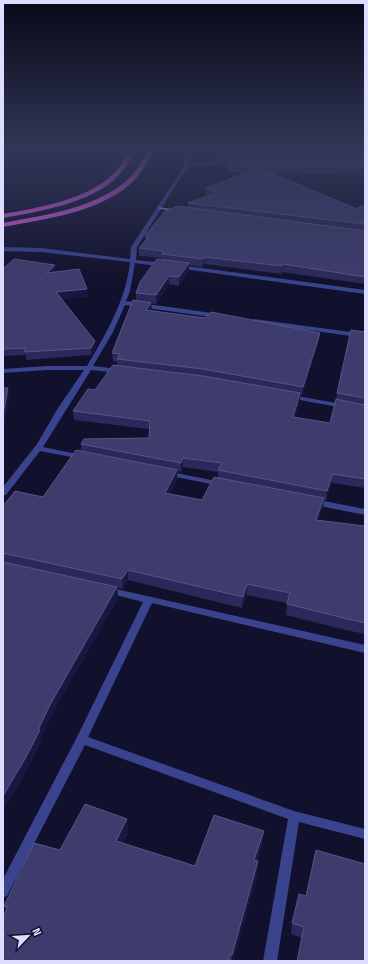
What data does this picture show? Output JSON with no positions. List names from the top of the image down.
{
  "north": "top right"
}
